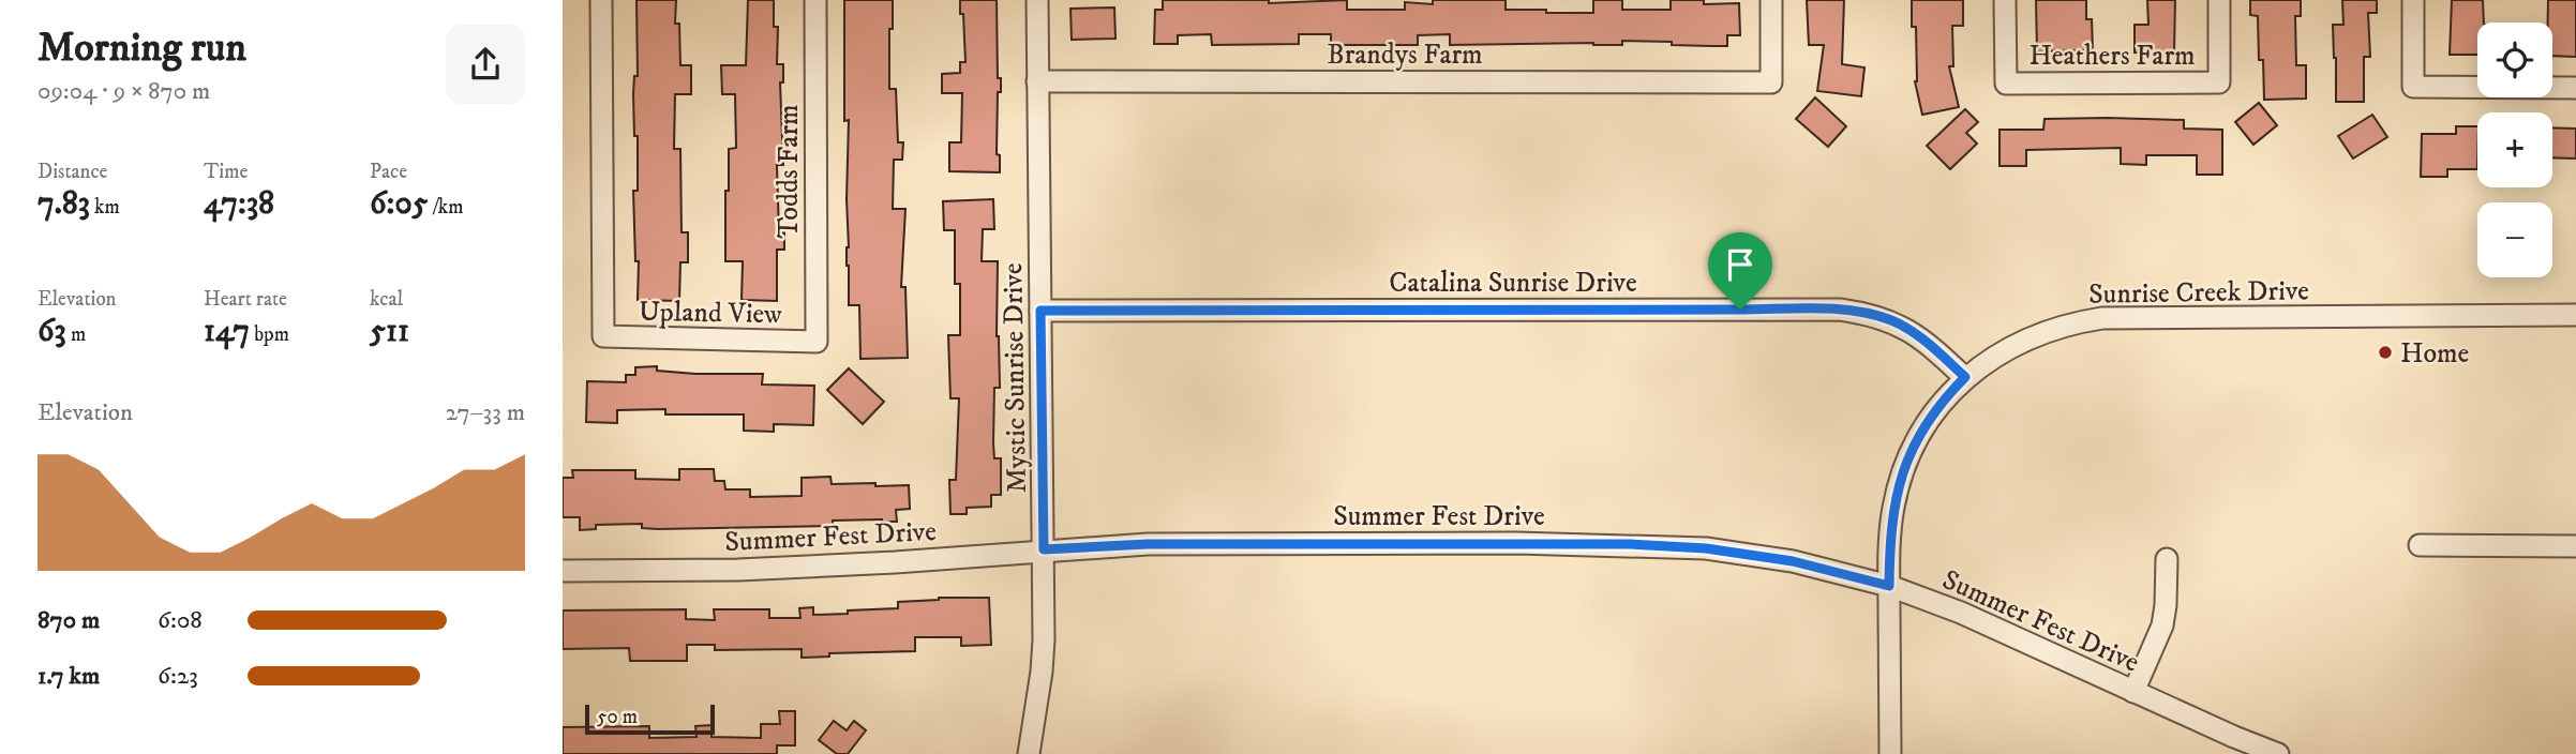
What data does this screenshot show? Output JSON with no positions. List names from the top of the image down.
{
  "streets": {
    "street": [
      "Brandys Farm",
      "Heathers Farm",
      "Todds Farm",
      "Catalina Sunrise Drive",
      "Sunrise Creek Drive",
      "Upland View",
      "Mystic Sunrise Drive",
      "Summer Fest Drive"
    ]
  },
  "crossings": [
    ["Brandys Farm", "Mystic Sunrise Drive"],
    ["Todds Farm", "Upland View"],
    ["Catalina Sunrise Drive", "Sunrise Creek Drive"],
    ["Catalina Sunrise Drive", "Mystic Sunrise Drive"],
    ["Sunrise Creek Drive", "Summer Fest Drive"],
    ["Mystic Sunrise Drive", "Summer Fest Drive"]
  ],
  "places": ["Home"],
  "scale_bar": "50 m",
  "page": {
    "heading": ["Morning run", "09:04 · 9 × 870 m"],
    "map_buttons": ["+", "−"],
    "stats": [
      ["Distance", "7.83 km"],
      ["Time", "47:38"],
      ["Pace", "6:05 /km"],
      ["Elevation", "63 m"],
      ["Heart rate", "147 bpm"],
      ["kcal", "511"]
    ],
    "chart": ["Elevation", "27–33 m"],
    "list": [
      {
        "name": "870 m",
        "note": "6:08"
      },
      {
        "name": "1.7 km",
        "note": "6:23"
      }
    ],
    "scale": "50 m"
  }
}
